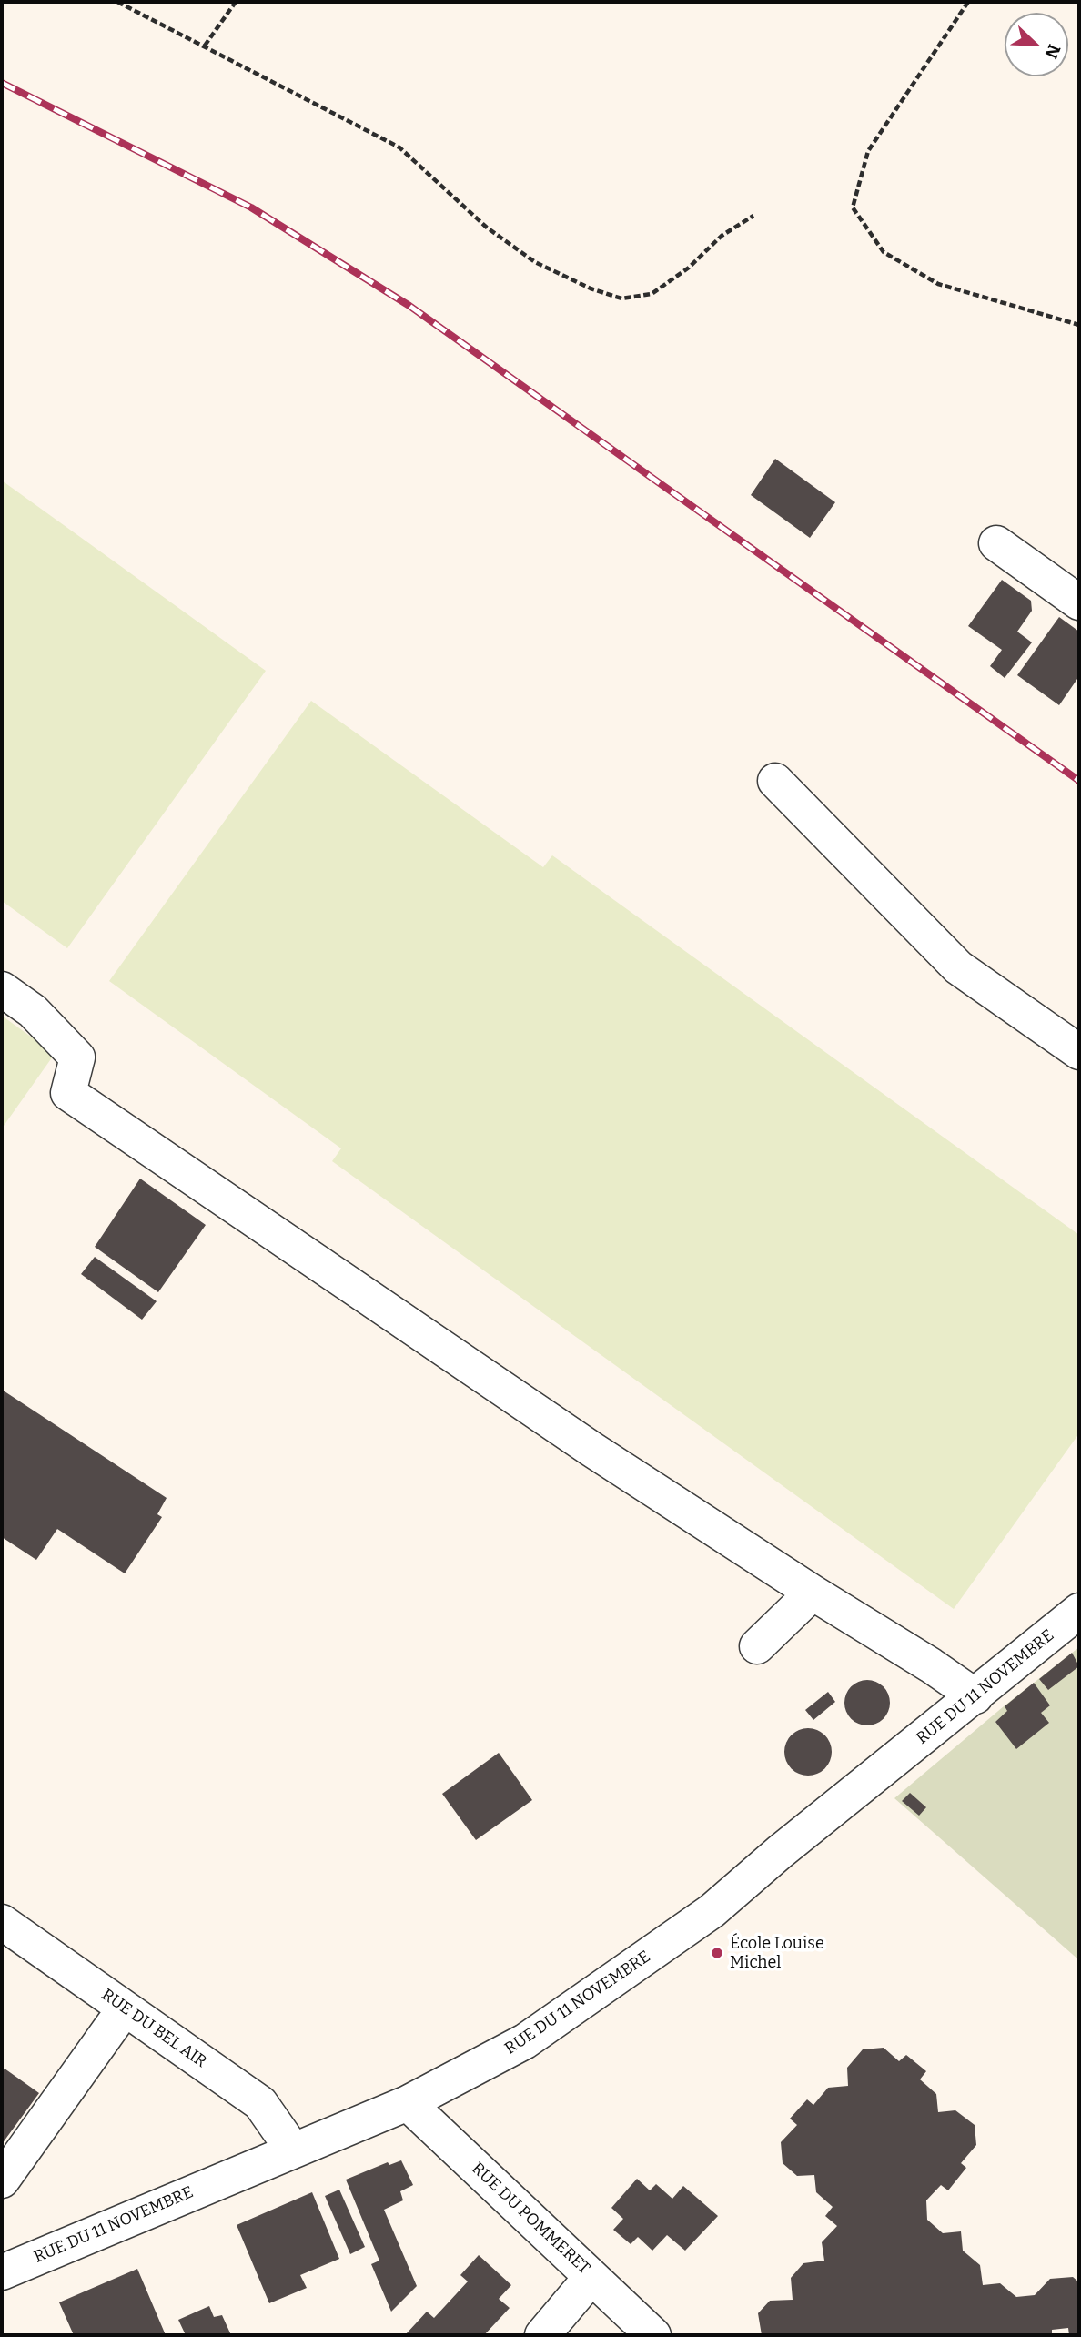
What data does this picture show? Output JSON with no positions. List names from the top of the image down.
{
  "streets": {
    "street": ["RUE DU 11 NOVEMBRE", "RUE DU BEL AIR", "RUE DU POMMERET"]
  },
  "crossings": [
    ["RUE DU 11 NOVEMBRE", "RUE DU BEL AIR"],
    ["RUE DU 11 NOVEMBRE", "RUE DU POMMERET"]
  ],
  "places": ["École Louise Michel"],
  "north": "bottom right"
}
